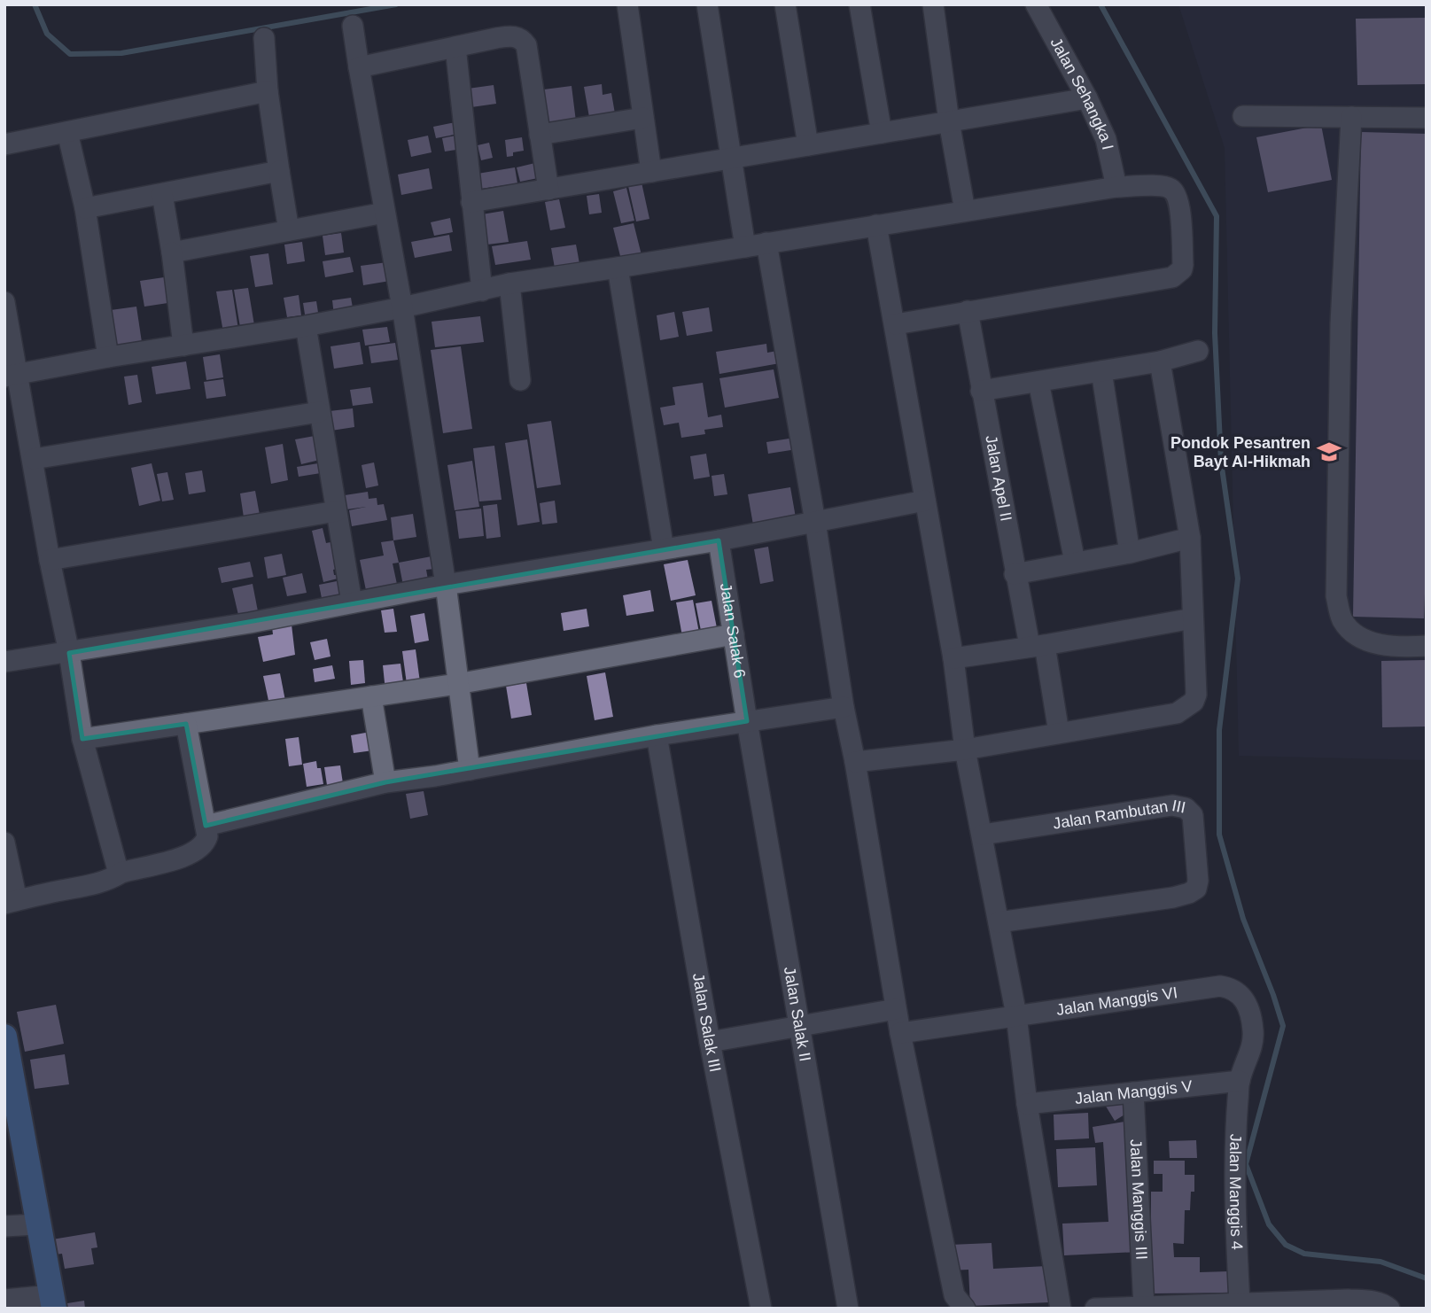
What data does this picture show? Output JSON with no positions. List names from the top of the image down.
{
  "streets": {
    "street": [
      "Jalan Sehangka I",
      "Jalan Apel II",
      "Jalan Salak 6",
      "Jalan Rambutan III",
      "Jalan Manggis VI",
      "Jalan Salak II",
      "Jalan Salak III",
      "Jalan Manggis V",
      "Jalan Manggis 4",
      "Jalan Manggis III"
    ]
  },
  "crossings": [
    ["Jalan Salak 6", "Jalan Salak II"],
    ["Jalan Manggis VI", "Jalan Manggis V"],
    ["Jalan Manggis VI", "Jalan Manggis 4"],
    ["Jalan Manggis V", "Jalan Manggis 4"],
    ["Jalan Manggis V", "Jalan Manggis III"]
  ],
  "places": {
    "school or university": ["Pondok Pesantren Bayt Al-Hikmah"]
  }
}
